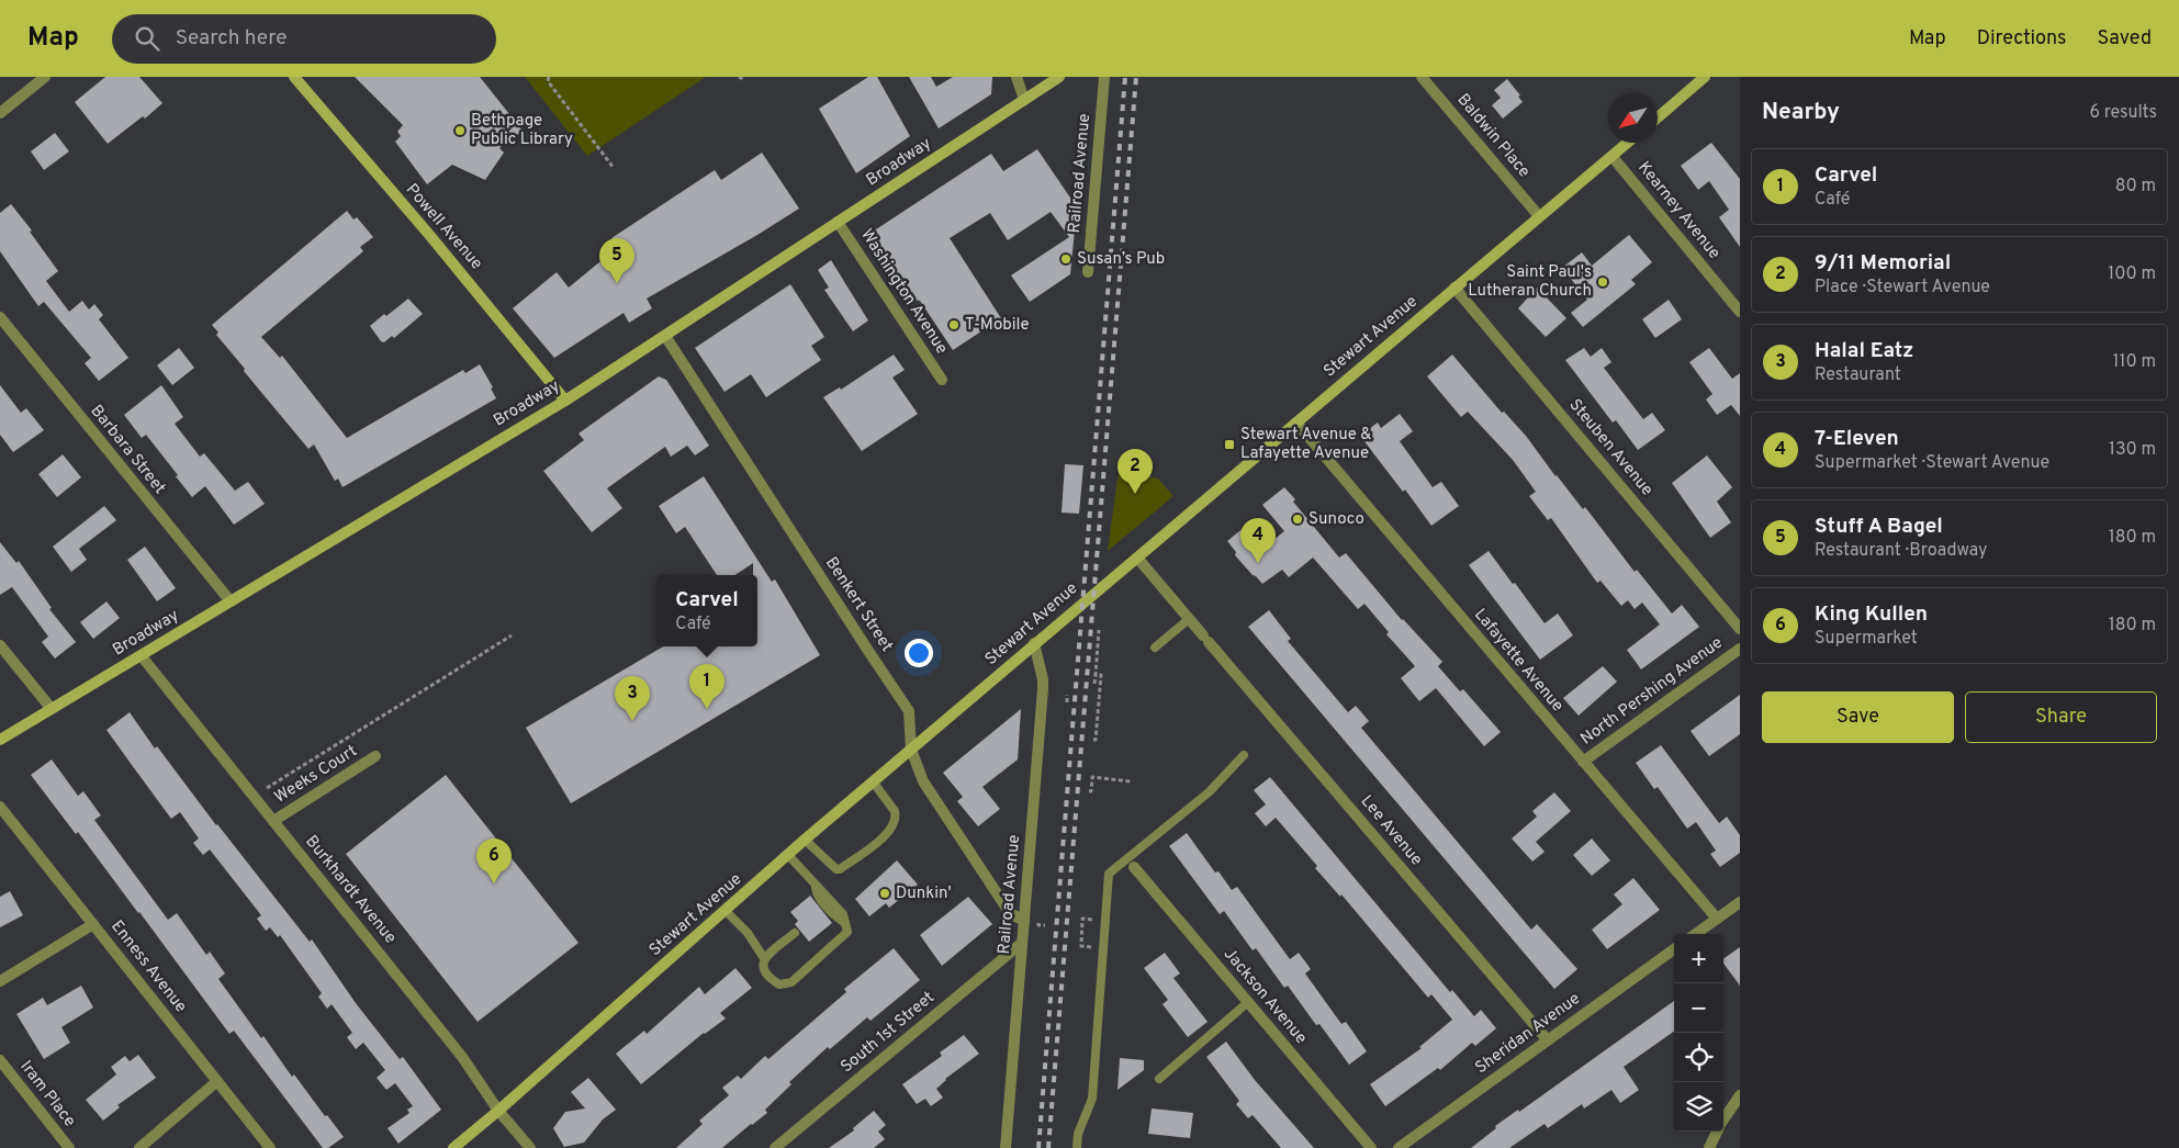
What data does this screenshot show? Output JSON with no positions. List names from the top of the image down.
{
  "streets": {
    "main road": ["Broadway", "Powell Avenue", "Stewart Avenue"],
    "street": [
      "Baldwin Place",
      "Railroad Avenue",
      "Kearney Avenue",
      "Washington Avenue",
      "Steuben Avenue",
      "Barbara Street",
      "Benkert Street",
      "Lafayette Avenue",
      "North Pershing Avenue",
      "Weeks Court",
      "Lee Avenue",
      "Burkhardt Avenue",
      "Enness Avenue",
      "Jackson Avenue",
      "South 1st Street",
      "Sheridan Avenue",
      "Iram Place"
    ]
  },
  "crossings": [
    ["Baldwin Place", "Stewart Avenue"],
    ["Broadway", "Powell Avenue"],
    ["Broadway", "Washington Avenue"],
    ["Broadway", "Barbara Street"],
    ["Broadway", "Benkert Street"],
    ["Broadway", "Burkhardt Avenue"],
    ["Railroad Avenue", "Stewart Avenue"],
    ["Railroad Avenue", "Benkert Street"],
    ["Railroad Avenue", "South 1st Street"],
    ["Kearney Avenue", "Stewart Avenue"],
    ["Stewart Avenue", "Steuben Avenue"],
    ["Stewart Avenue", "Benkert Street"],
    ["Stewart Avenue", "Lafayette Avenue"],
    ["Stewart Avenue", "Lee Avenue"],
    ["Stewart Avenue", "Burkhardt Avenue"],
    ["Lafayette Avenue", "North Pershing Avenue"],
    ["Weeks Court", "Burkhardt Avenue"],
    ["Lee Avenue", "Sheridan Avenue"]
  ],
  "places": {
    "other": [
      "Bethpage Public Library",
      "Susan’s Pub",
      "Saint Paul's Lutheran Church",
      "T-Mobile",
      "Sunoco",
      "Dunkin'"
    ],
    "transit": ["Stewart Avenue & Lafayette Avenue"]
  },
  "north": "bottom left",
  "page": {
    "header": "Map",
    "search": "Search here",
    "nav": ["Map", "Directions", "Saved"],
    "heading": ["Nearby", "6 results"],
    "list": [
      {
        "mark": "1",
        "name": "Carvel",
        "note": "Café",
        "value": "80 m"
      },
      {
        "mark": "2",
        "name": "9/11 Memorial",
        "note": "Place · Stewart Avenue",
        "value": "100 m"
      },
      {
        "mark": "3",
        "name": "Halal Eatz",
        "note": "Restaurant",
        "value": "110 m"
      },
      {
        "mark": "4",
        "name": "7-Eleven",
        "note": "Supermarket · Stewart Avenue",
        "value": "130 m"
      },
      {
        "mark": "5",
        "name": "Stuff A Bagel",
        "note": "Restaurant · Broadway",
        "value": "180 m"
      },
      {
        "mark": "6",
        "name": "King Kullen",
        "note": "Supermarket",
        "value": "180 m"
      }
    ],
    "pins": [
      "5",
      "2",
      "4",
      "1",
      "3",
      "6"
    ],
    "popup": ["Carvel", "Café"],
    "buttons": ["Save", "Share"],
    "map_buttons": ["+", "−"]
  }
}
